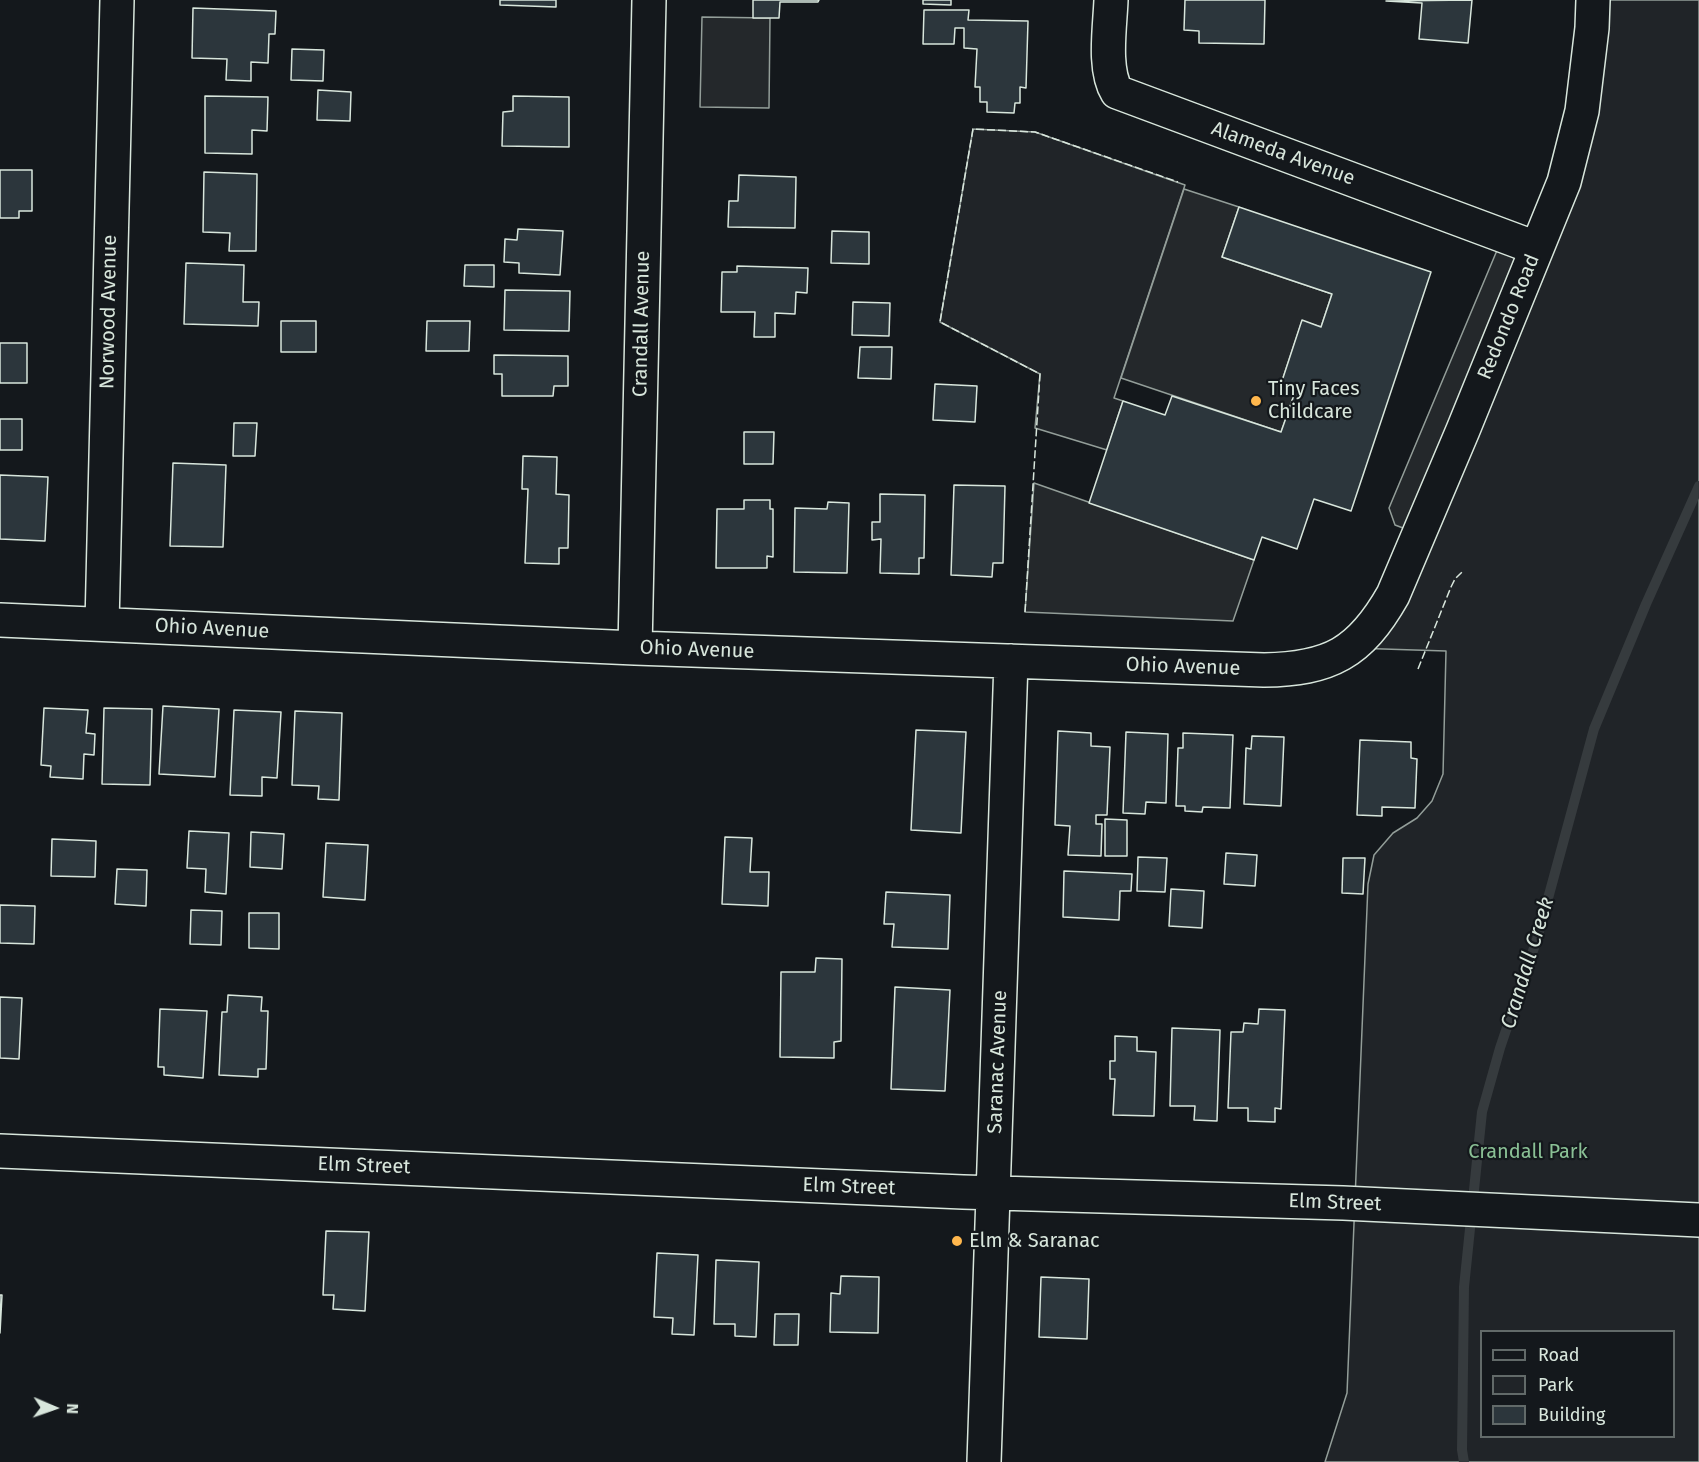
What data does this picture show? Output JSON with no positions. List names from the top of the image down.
{
  "streets": {
    "street": [
      "Alameda Avenue",
      "Norwood Avenue",
      "Redondo Road",
      "Crandall Avenue",
      "Ohio Avenue",
      "Saranac Avenue",
      "Elm Street"
    ]
  },
  "crossings": [
    ["Alameda Avenue", "Redondo Road"],
    ["Norwood Avenue", "Ohio Avenue"],
    ["Redondo Road", "Ohio Avenue"],
    ["Crandall Avenue", "Ohio Avenue"],
    ["Ohio Avenue", "Saranac Avenue"],
    ["Saranac Avenue", "Elm Street"]
  ],
  "water": ["Crandall Creek"],
  "parks": ["Crandall Park"],
  "places": ["Tiny Faces Childcare", "Elm & Saranac"],
  "legend": ["Road", "Park", "Building"],
  "north": "right"
}
